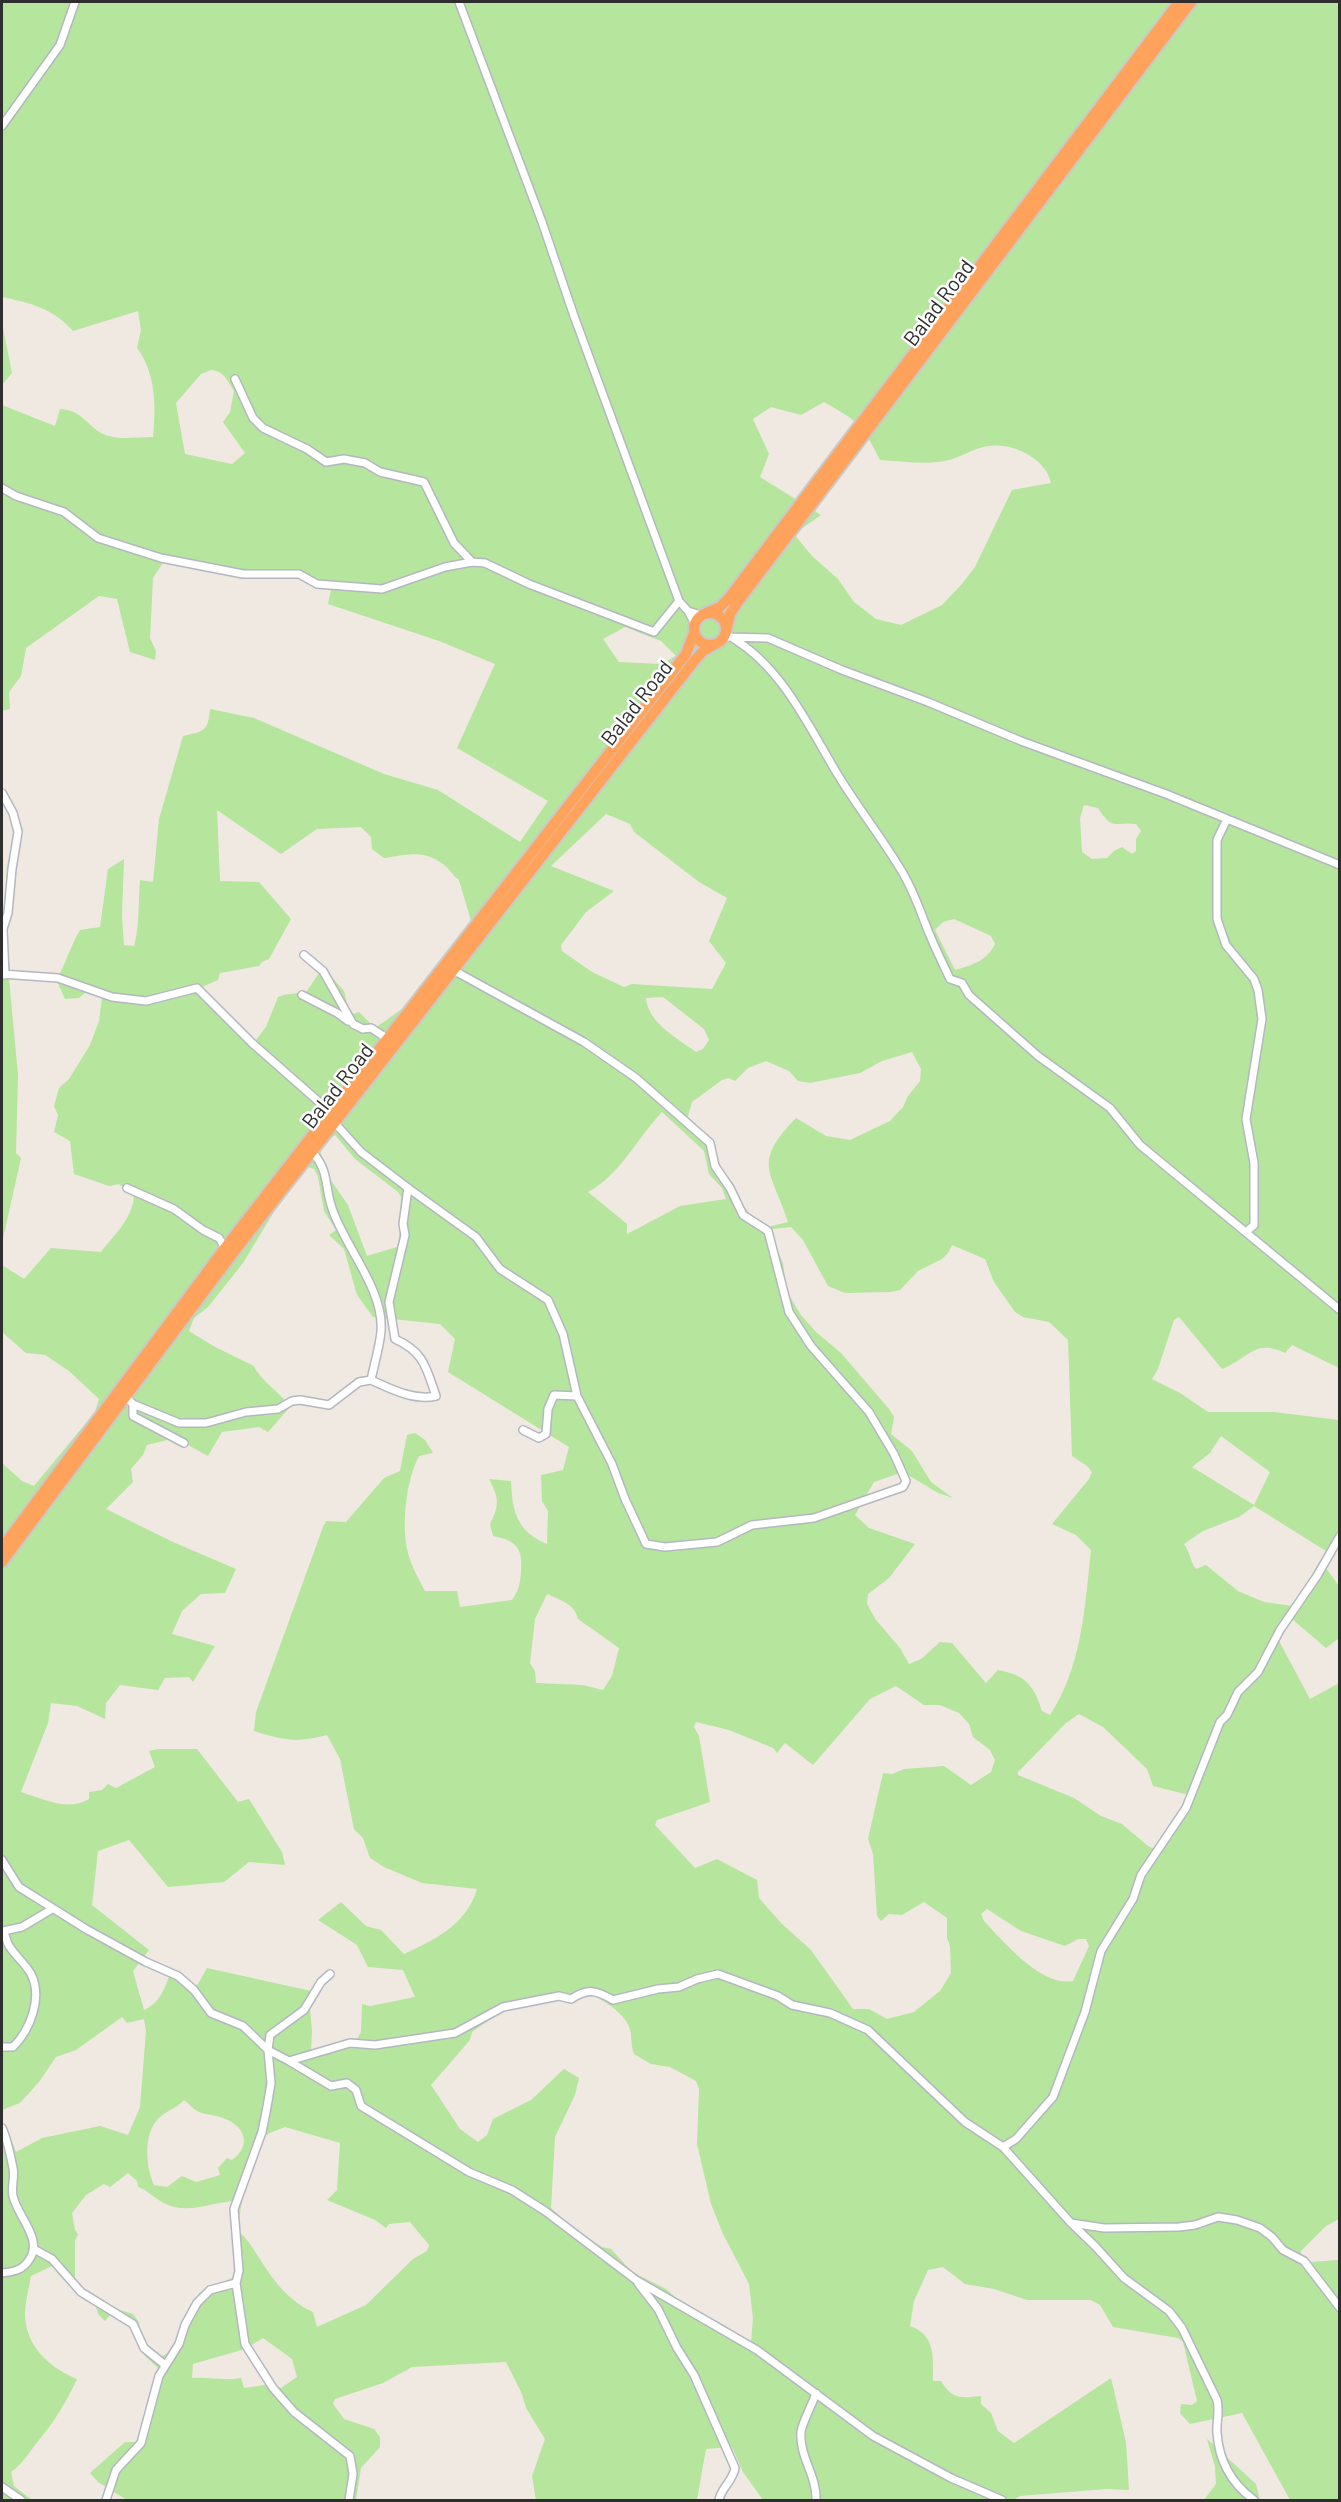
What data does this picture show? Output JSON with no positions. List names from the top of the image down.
{
  "streets": {
    "highway": ["Balad Road"]
  }
}
